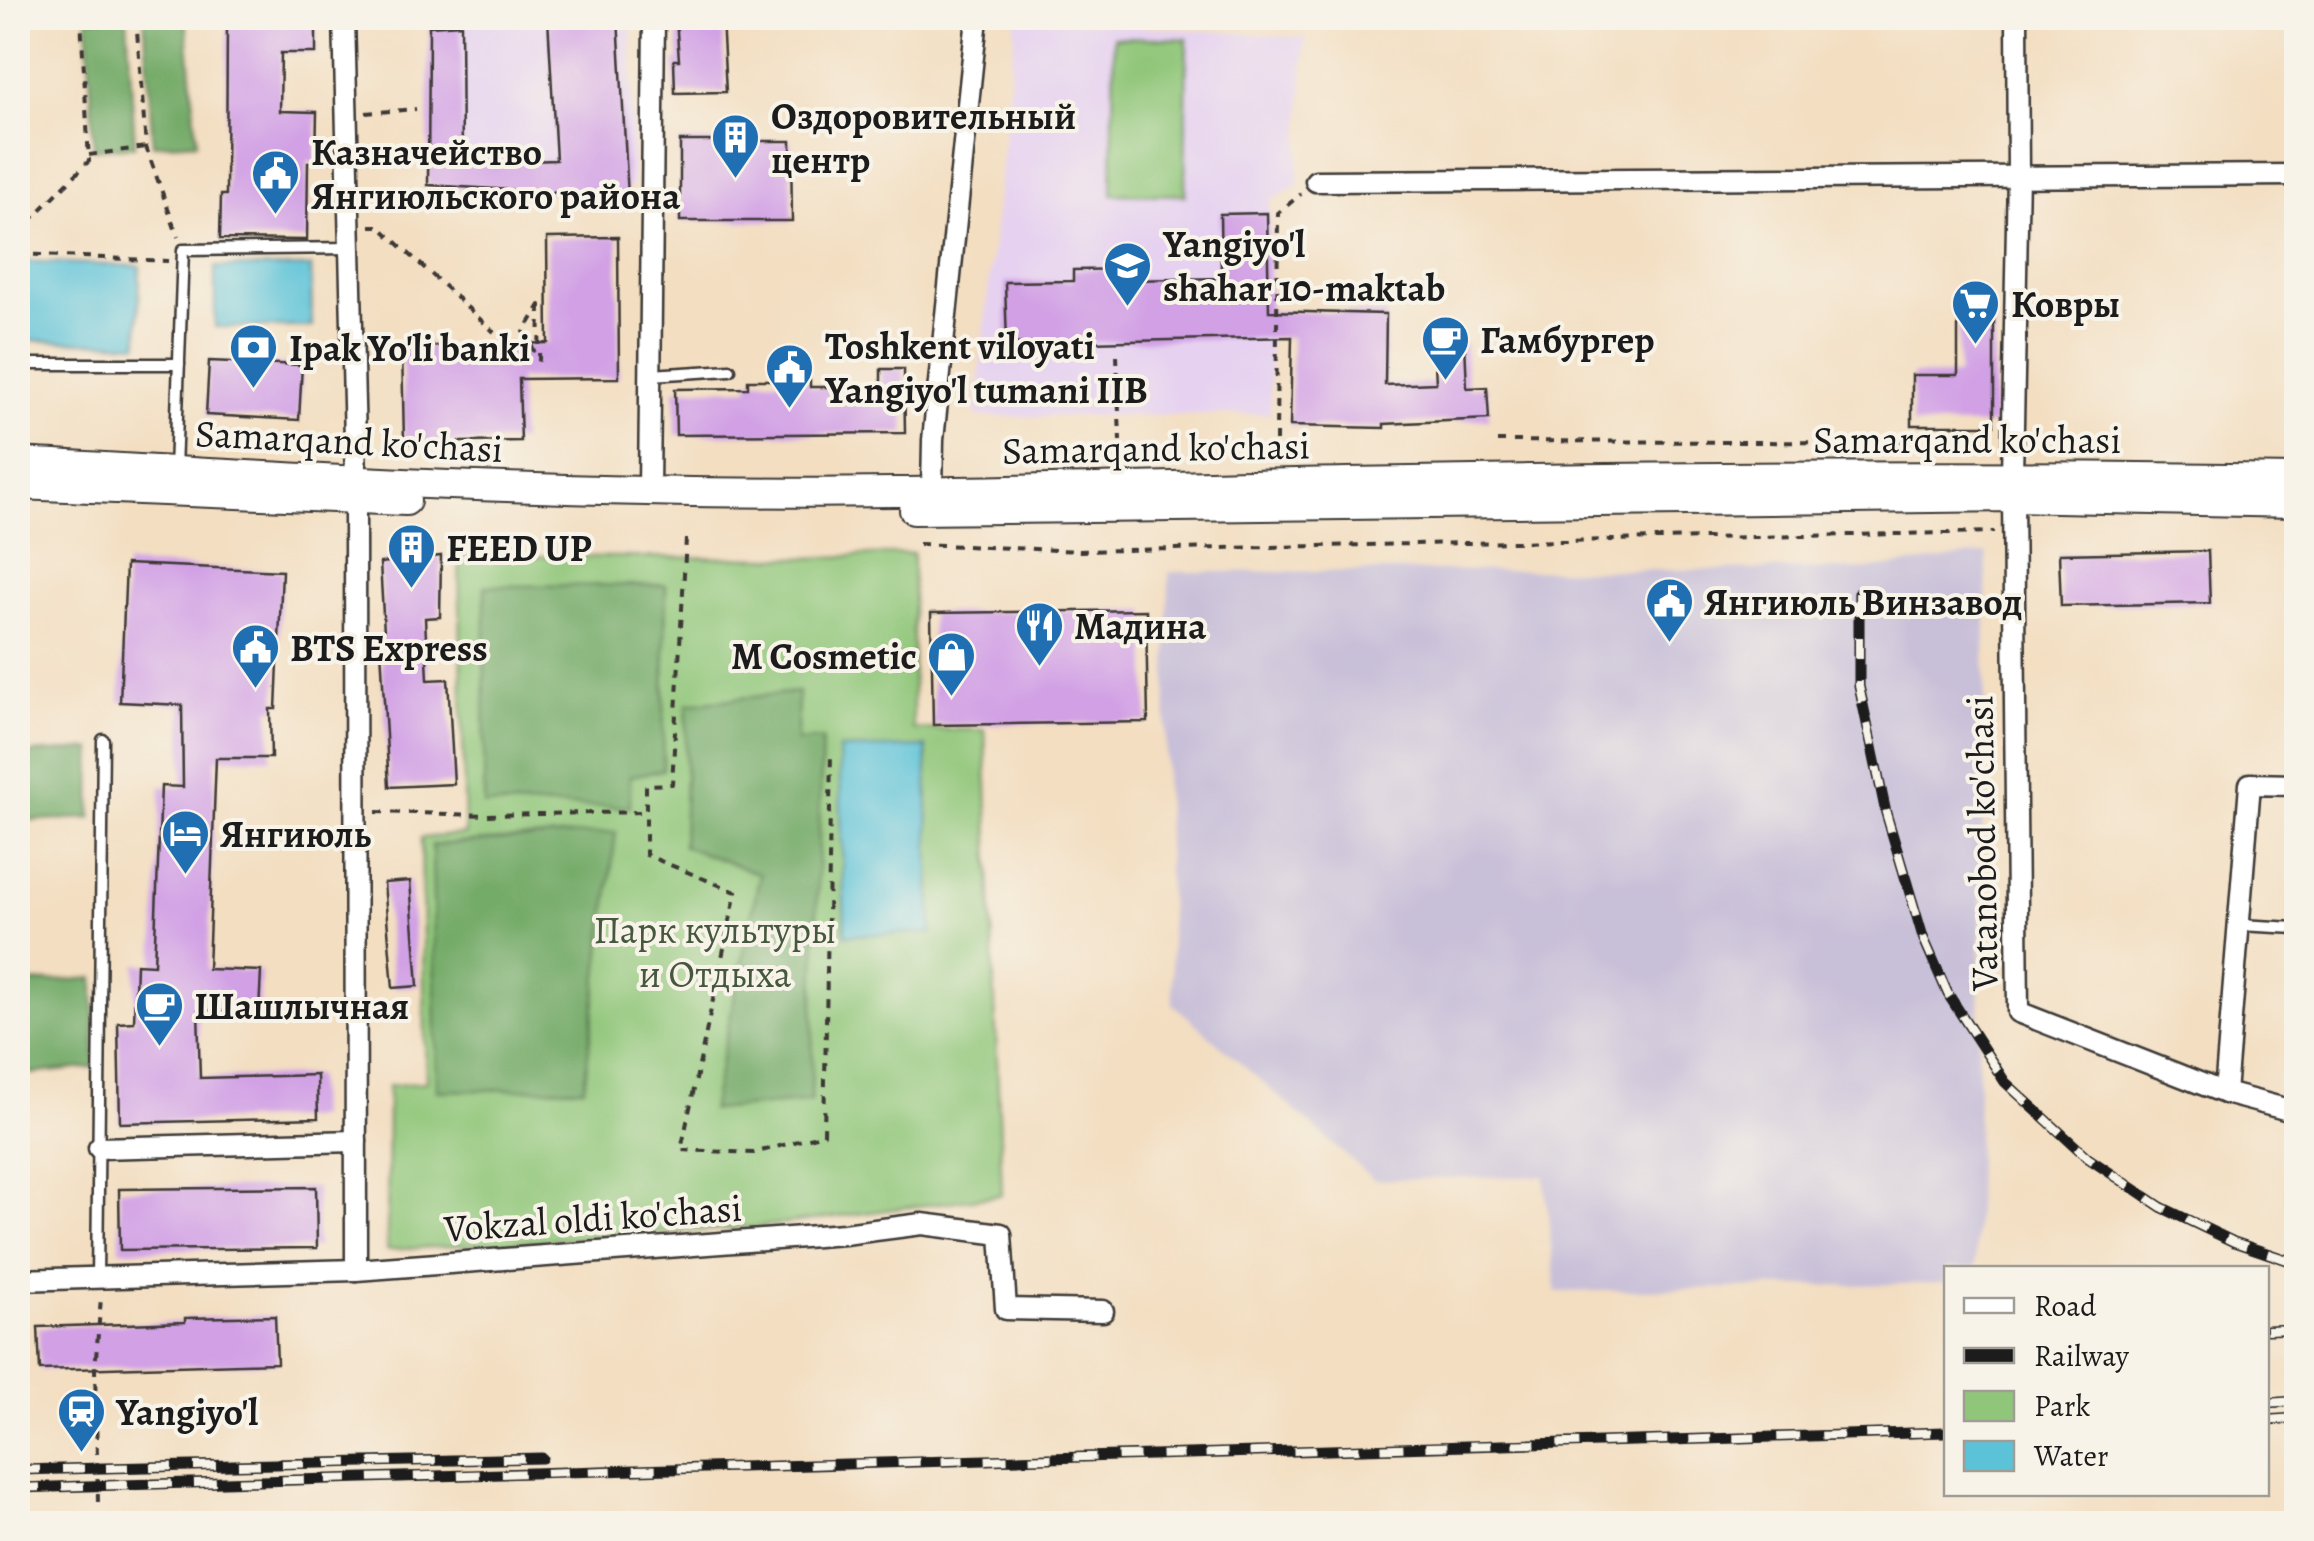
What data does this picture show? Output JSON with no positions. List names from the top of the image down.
{
  "streets": {
    "main road": ["Samarqand ko'chasi"],
    "street": ["Vatanobod ko'chasi", "Vokzal oldi ko'chasi"]
  },
  "crossings": [
    ["Samarqand ko'chasi", "Vatanobod ko'chasi"]
  ],
  "parks": ["Парк культуры и Отдыха"],
  "places": {
    "building": ["Оздоровительный центр", "FEED UP"],
    "public building": [
      "Казначейство Янгиюльского района",
      "Toshkent viloyati Yangiyo'l tumani IIB",
      "Янгиюль Винзавод",
      "BTS Express"
    ],
    "school or university": ["Yangiyo'l shahar 10-maktab"],
    "supermarket": ["Ковры"],
    "cafe": ["Гамбургер", "Шашлычная"],
    "bank": ["Ipak Yo'li banki"],
    "restaurant": ["Мадина"],
    "shop": ["M Cosmetic"],
    "hotel": ["Янгиюль"],
    "station": ["Yangiyo'l"]
  },
  "legend": [
    "Road",
    "Railway",
    "Park",
    "Water"
  ]
}
